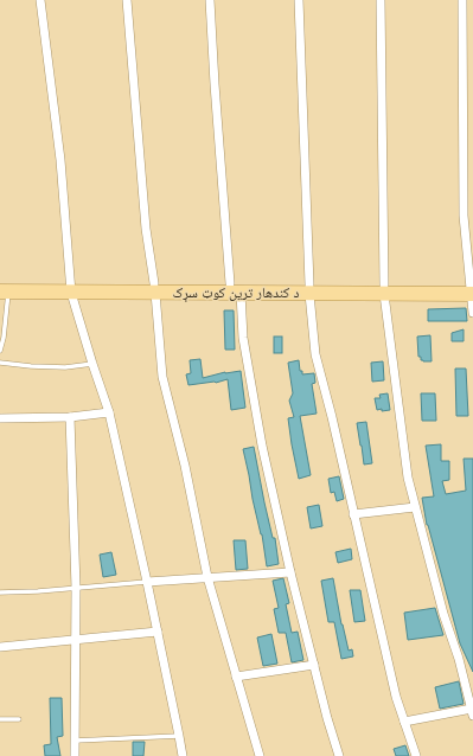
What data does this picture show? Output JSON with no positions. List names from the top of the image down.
{
  "streets": {
    "main road": ["د کندهار ترين کوټ سړک"]
  }
}
